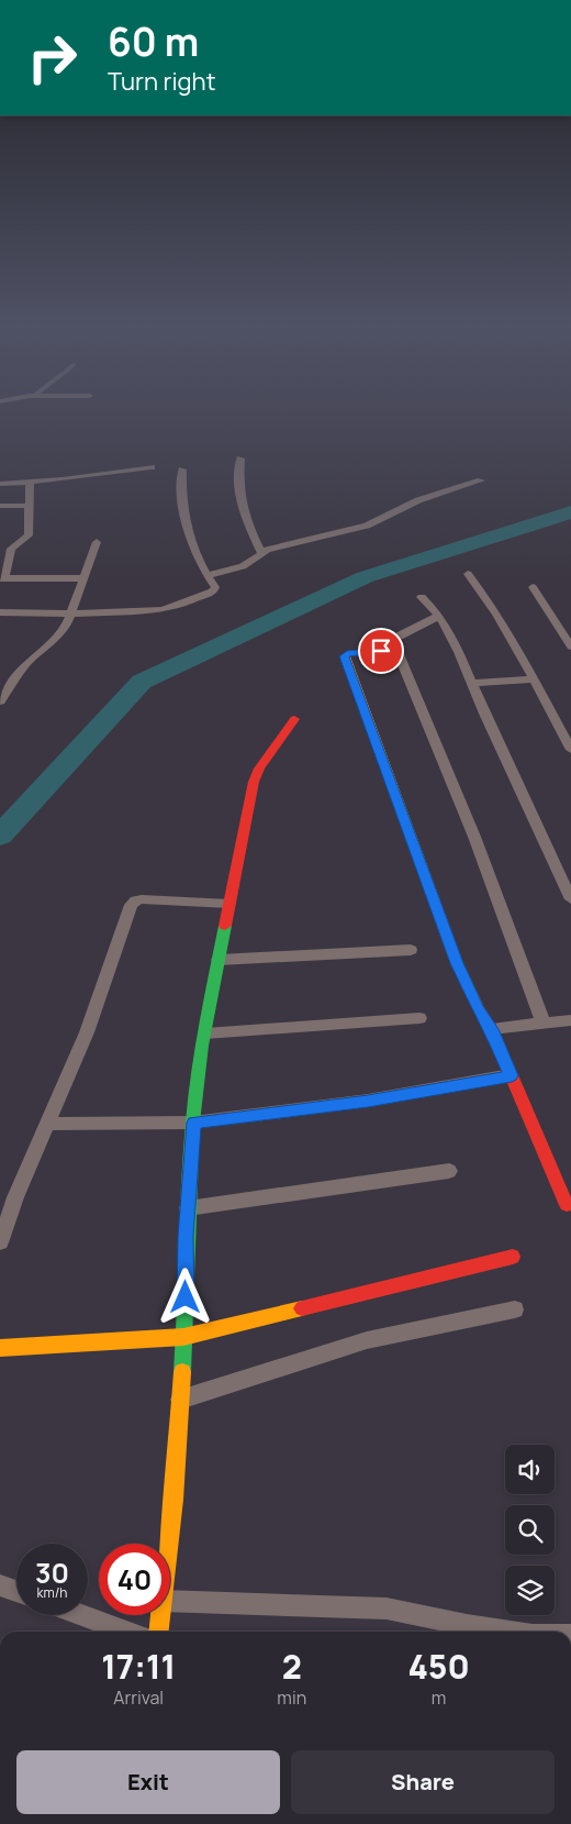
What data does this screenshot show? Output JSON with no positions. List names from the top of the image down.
{
  "page": {
    "turn": ["60 m", "Turn right"],
    "speed": "30 km/h",
    "limit": "40",
    "eta": [
      "17:11",
      "Arrival",
      "2",
      "min",
      "450",
      "m"
    ],
    "buttons": ["Exit", "Share"]
  }
}
